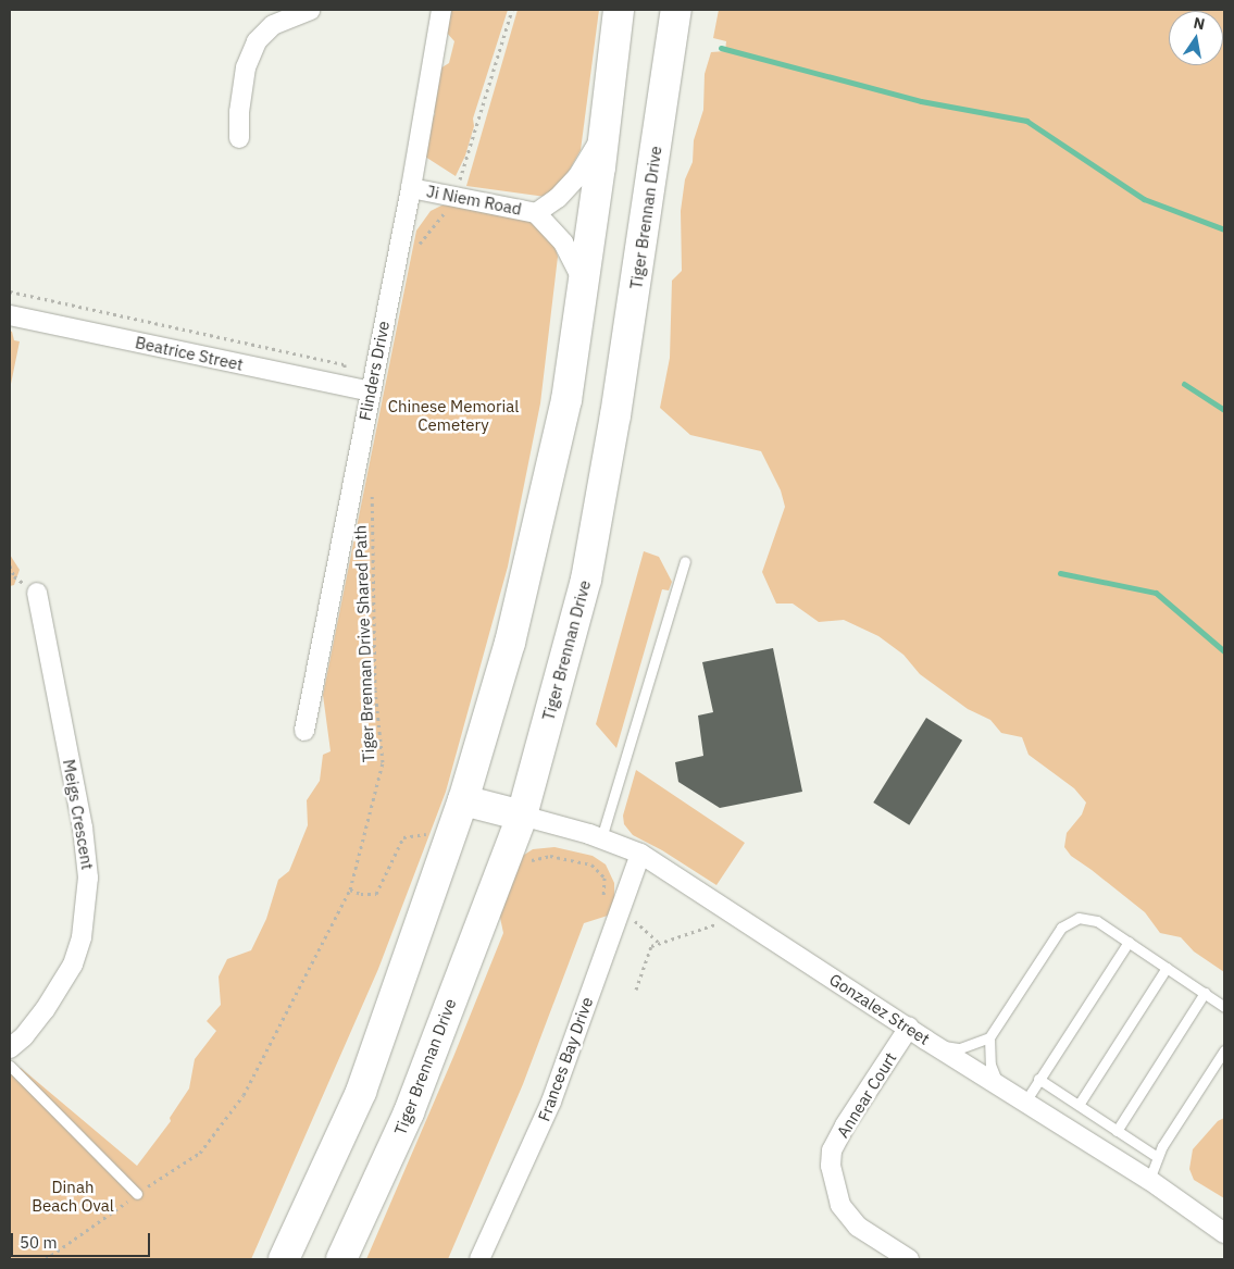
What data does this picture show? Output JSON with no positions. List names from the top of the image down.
{
  "streets": {
    "main road": ["Tiger Brennan Drive"],
    "street": [
      "Ji Niem Road",
      "Beatrice Street",
      "Flinders Drive",
      "Meigs Crescent",
      "Gonzalez Street",
      "Frances Bay Drive",
      "Annear Court"
    ],
    "path": ["Tiger Brennan Drive Shared Path"]
  },
  "crossings": [
    ["Ji Niem Road", "Flinders Drive"],
    ["Tiger Brennan Drive", "Gonzalez Street"],
    ["Beatrice Street", "Flinders Drive"],
    ["Gonzalez Street", "Frances Bay Drive"],
    ["Gonzalez Street", "Annear Court"]
  ],
  "parks": ["Chinese Memorial Cemetery", "Dinah Beach Oval"],
  "scale_bar": "50 m",
  "north": "top"
}
